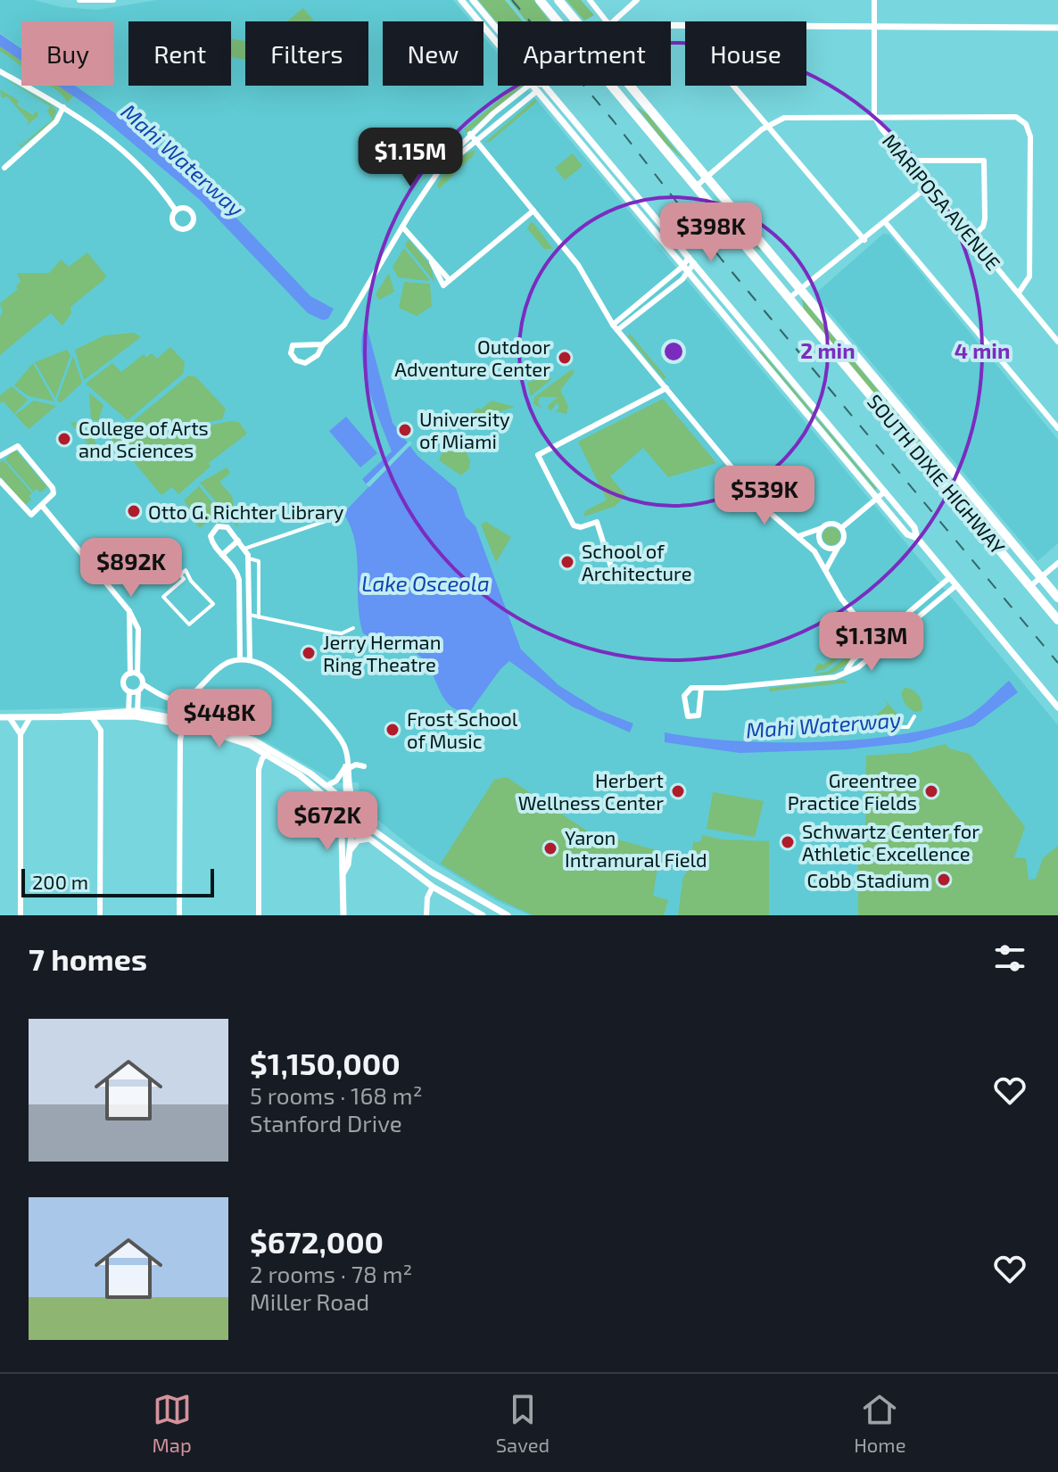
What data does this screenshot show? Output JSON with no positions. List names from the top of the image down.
{
  "streets": {
    "highway": ["SOUTH DIXIE HIGHWAY"],
    "street": ["MARIPOSA AVENUE"]
  },
  "water": ["Mahi Waterway", "Lake Osceola"],
  "places": [
    "Outdoor Adventure Center",
    "University of Miami",
    "College of Arts and Sciences",
    "Otto G. Richter Library",
    "School of Architecture",
    "Jerry Herman Ring Theatre",
    "Frost School of Music",
    "Herbert Wellness Center",
    "Greentree Practice Fields",
    "Schwartz Center for Athletic Excellence",
    "Yaron Intramural Field",
    "Cobb Stadium"
  ],
  "scale_bar": "200 m",
  "page": {
    "chip": [
      "Buy",
      "Rent",
      "Filters",
      "New",
      "Apartment",
      "House"
    ],
    "price": [
      "$1.15M",
      "$398K",
      "$539K",
      "$892K",
      "$1.13M",
      "$448K",
      "$672K"
    ],
    "scale": "200 m",
    "heading": "7 homes",
    "list": [
      {
        "name": "$1,150,000",
        "note": "5 rooms · 168 m² · Stanford Drive"
      },
      {
        "name": "$672,000",
        "note": "2 rooms · 78 m² · Miller Road"
      }
    ],
    "tabs": ["Map", "Saved", "Home"]
  },
  "rings": ["2 min", "4 min"]
}
